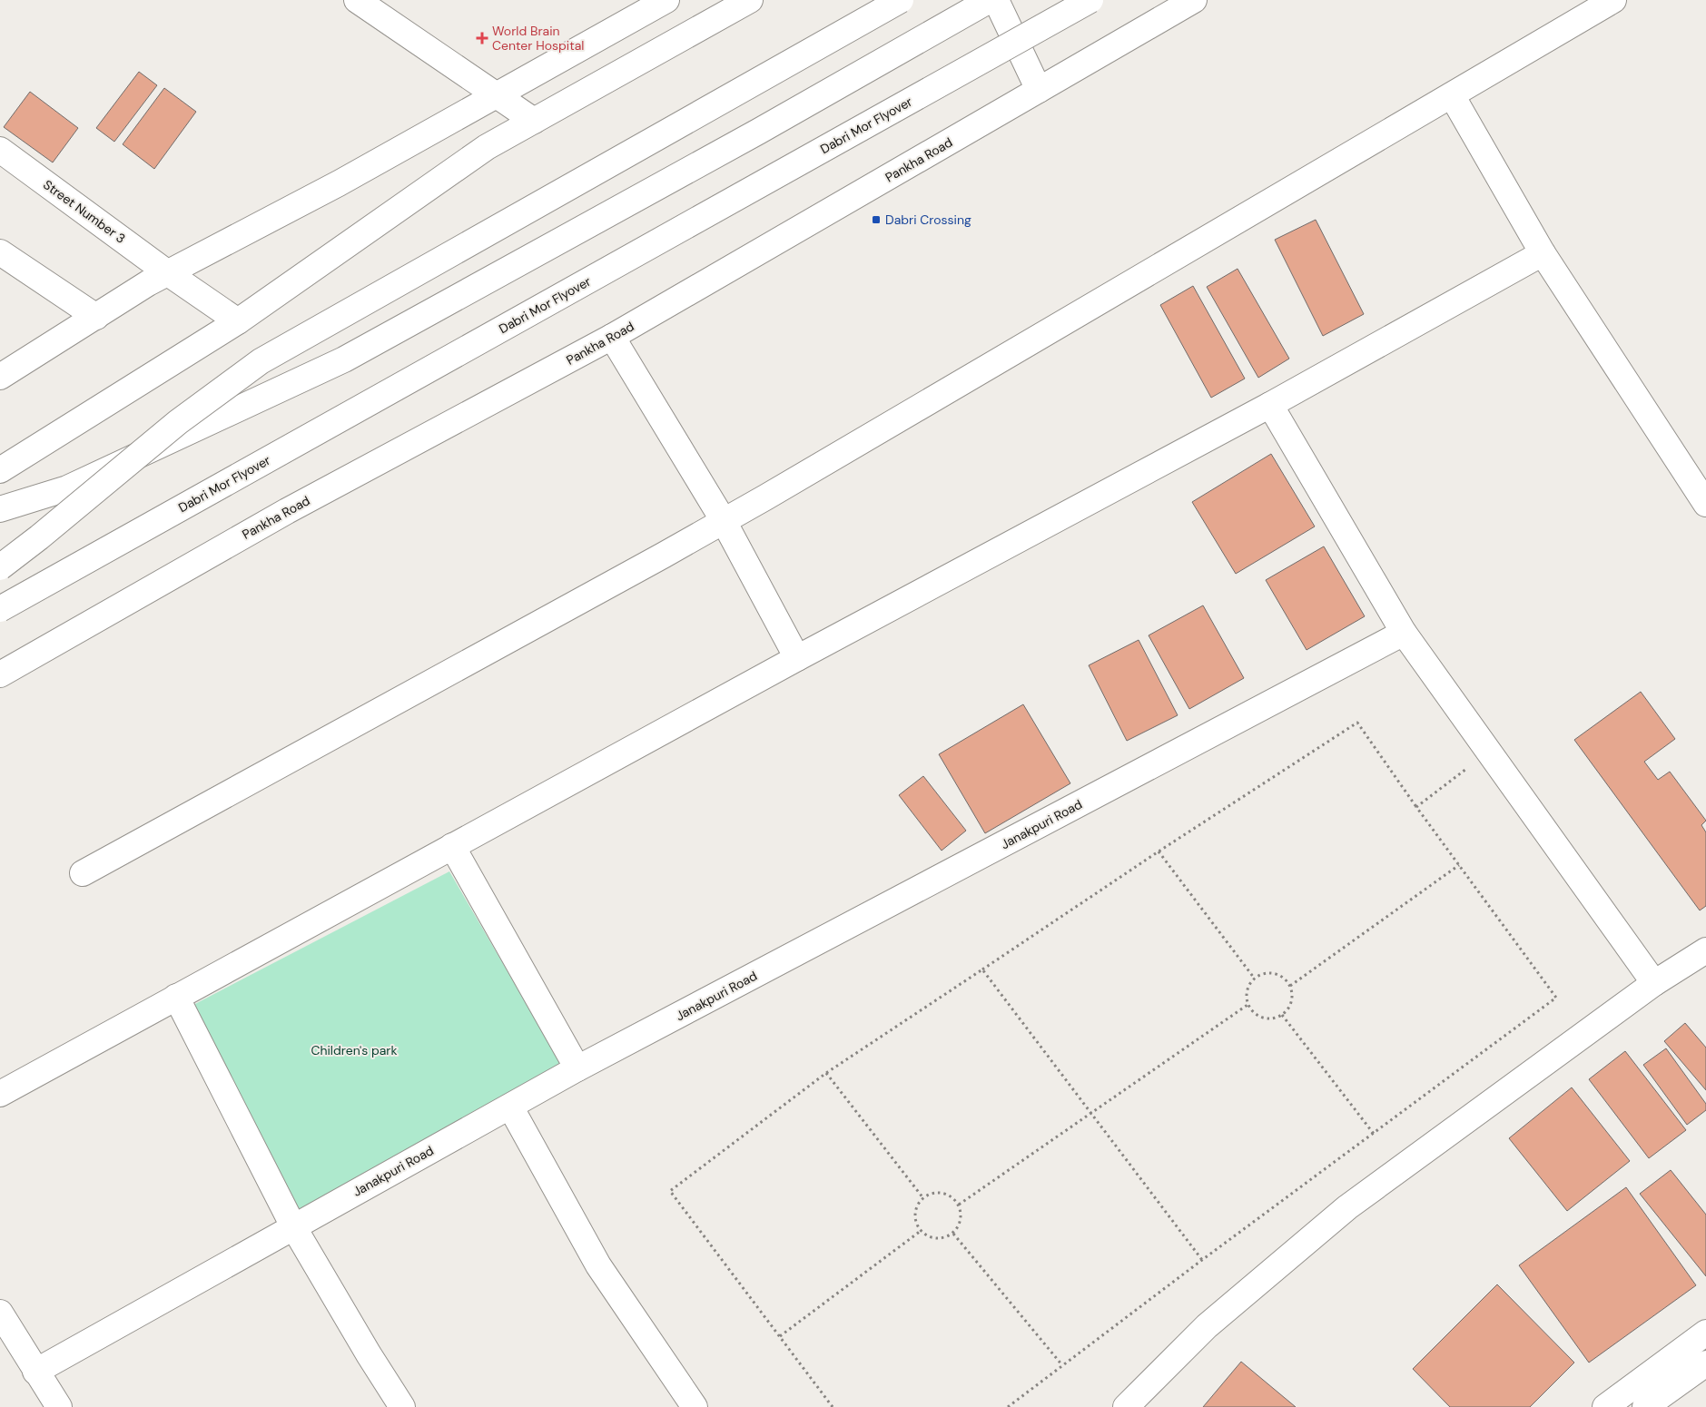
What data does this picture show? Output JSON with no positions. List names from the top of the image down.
{
  "streets": {
    "street": [
      "Dabri Mor Flyover",
      "Pankha Road",
      "Street Number 3",
      "Janakpuri Road"
    ]
  },
  "parks": ["Children's park"],
  "places": {
    "health": ["World Brain Center Hospital"],
    "transit": ["Dabri Crossing"]
  }
}
